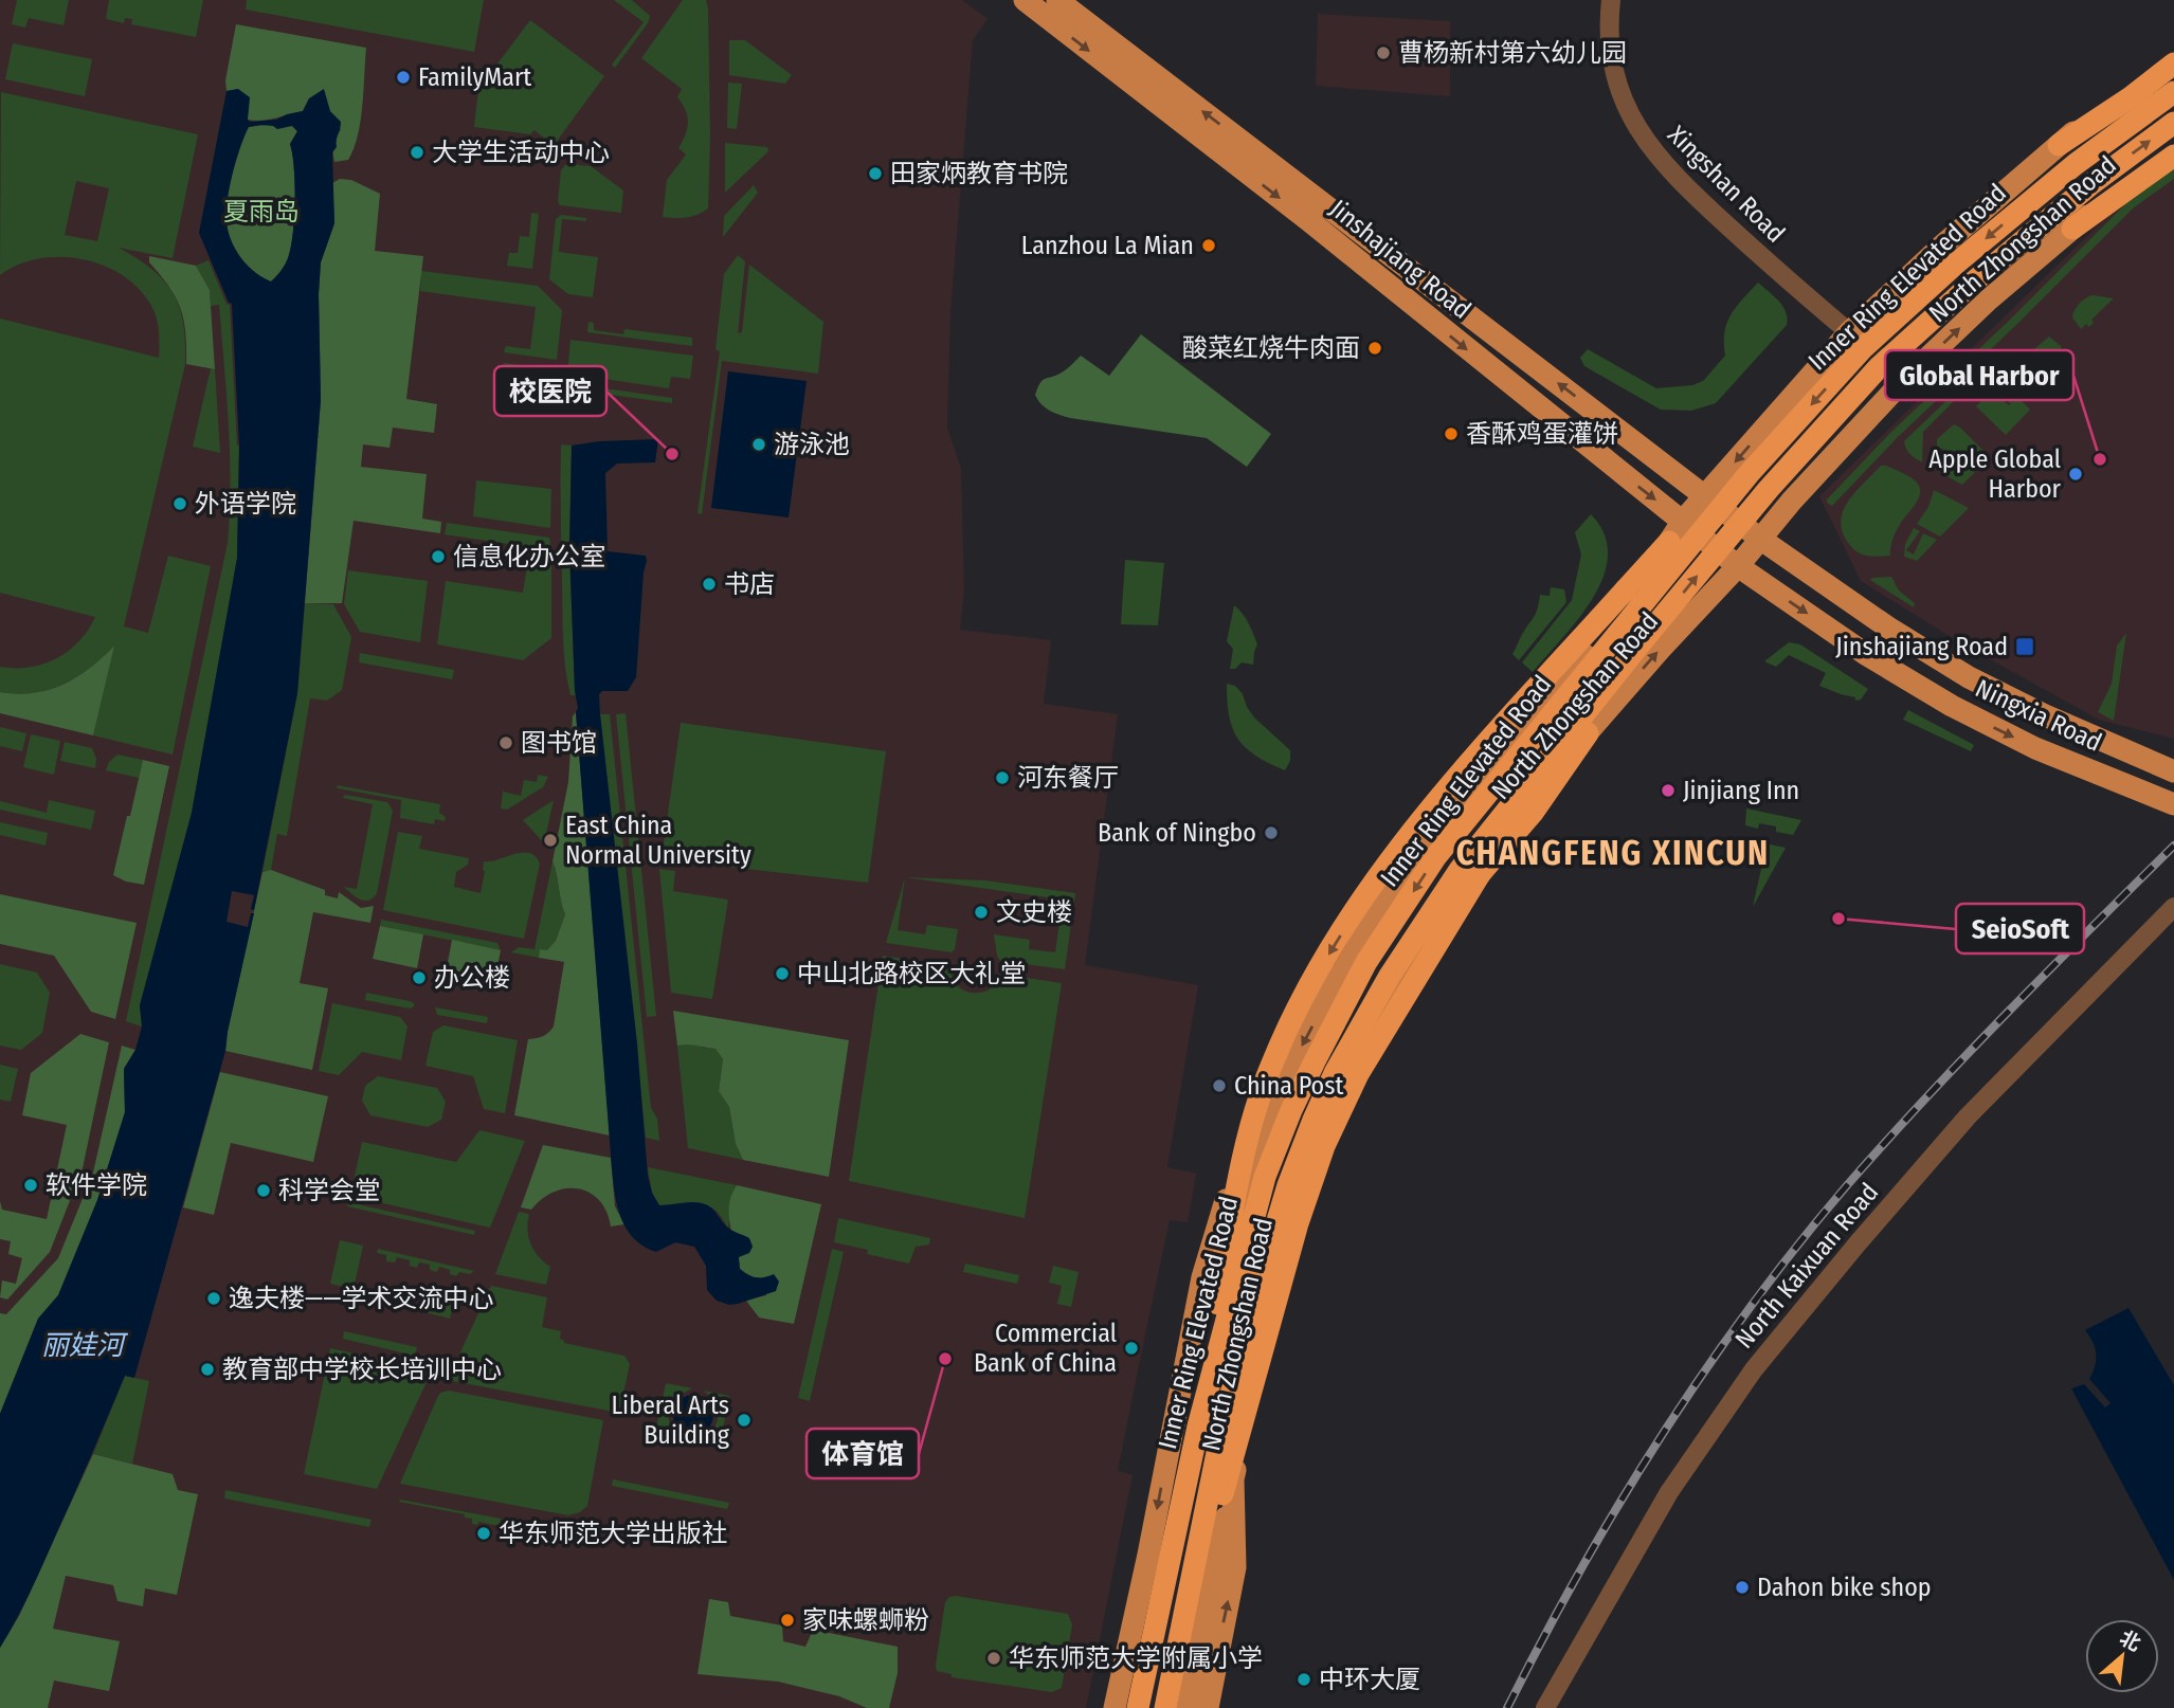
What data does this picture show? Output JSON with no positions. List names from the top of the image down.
{
  "streets": {
    "highway": ["Inner Ring Elevated Road"],
    "main road": ["North Zhongshan Road", "Jinshajiang Road", "Ningxia Road"],
    "street": ["Xingshan Road", "North Kaixuan Road"]
  },
  "crossings": [
    ["Xingshan Road", "North Zhongshan Road"],
    ["North Zhongshan Road", "Jinshajiang Road"],
    ["North Zhongshan Road", "Inner Ring Elevated Road"],
    ["North Zhongshan Road", "Ningxia Road"],
    ["Jinshajiang Road", "Ningxia Road"]
  ],
  "districts": ["CHANGFENG XINCUN"],
  "water": ["丽娃河"],
  "parks": ["夏雨岛"],
  "places": {
    "other": [
      "曹杨新村第六幼儿园",
      "FamilyMart",
      "大学生活动中心",
      "田家炳教育书院",
      "Lanzhou La Mian",
      "酸菜红烧牛肉面",
      "香酥鸡蛋灌饼",
      "游泳池",
      "校医院",
      "Global Harbor",
      "Apple Global Harbor",
      "外语学院",
      "信息化办公室",
      "书店",
      "图书馆",
      "河东餐厅",
      "Jinjiang Inn",
      "Bank of Ningbo",
      "East China Normal University",
      "文史楼",
      "SeioSoft",
      "中山北路校区大礼堂",
      "办公楼",
      "China Post",
      "软件学院",
      "科学会堂",
      "逸夫楼——学术交流中心",
      "Commercial Bank of China",
      "体育馆",
      "教育部中学校长培训中心",
      "Liberal Arts Building",
      "华东师范大学出版社",
      "Dahon bike shop",
      "家味螺蛳粉",
      "华东师范大学附属小学",
      "中环大厦"
    ],
    "transit": ["Jinshajiang Road"]
  },
  "north": "top right"
}
